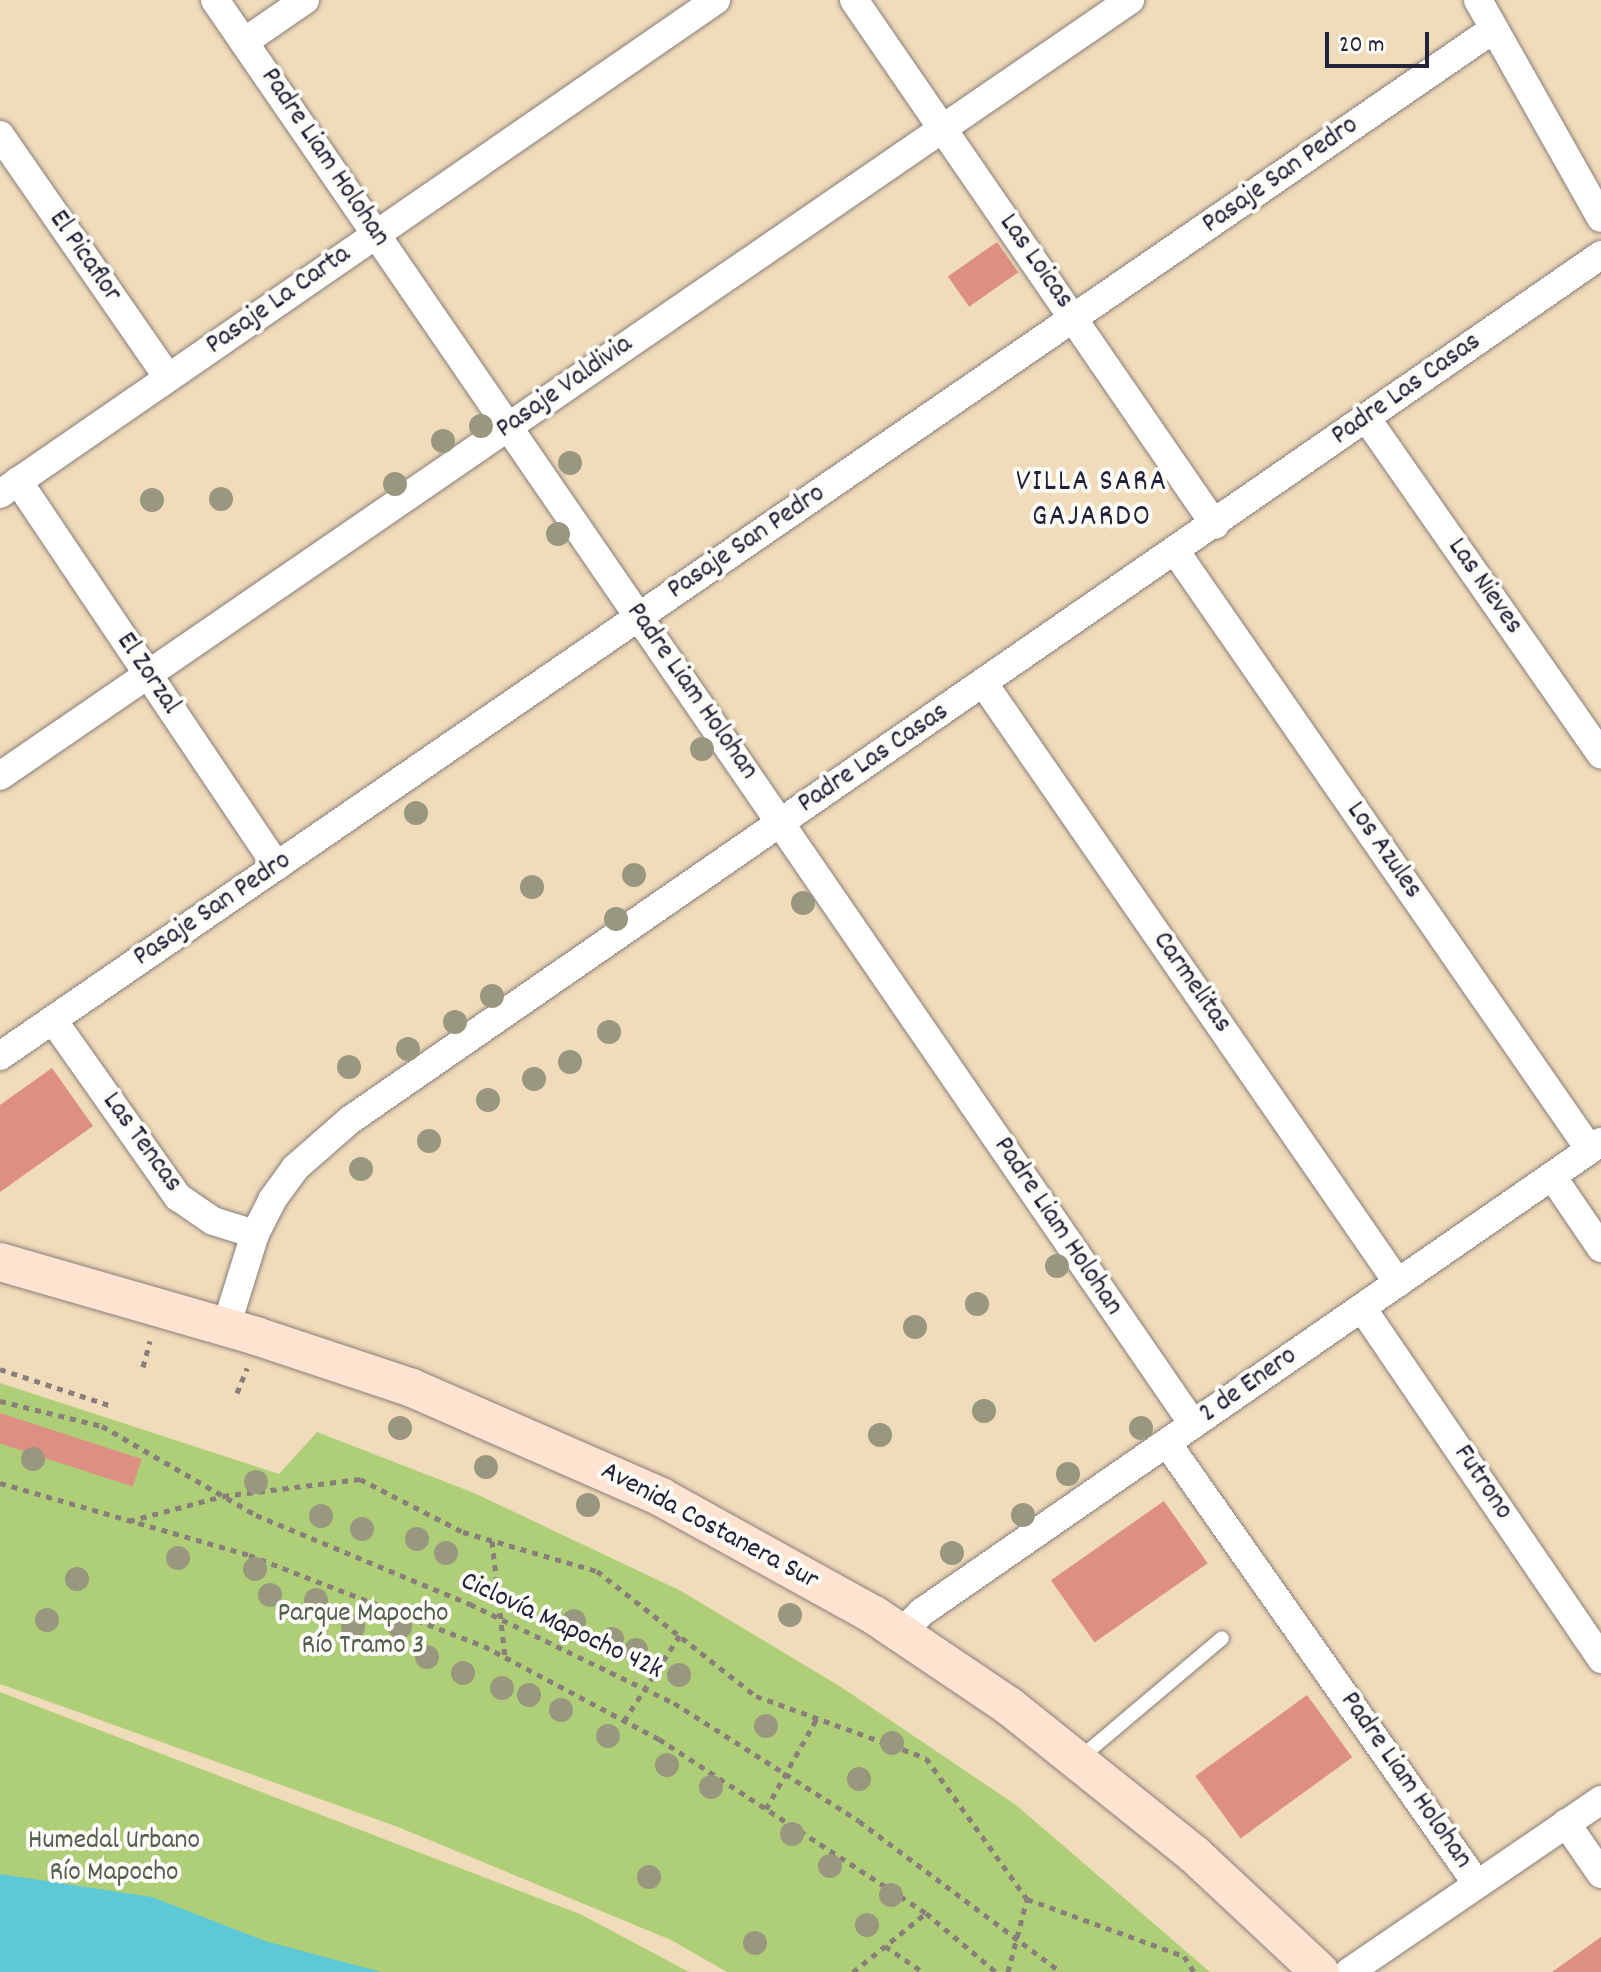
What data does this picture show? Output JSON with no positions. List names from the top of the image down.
{
  "streets": {
    "main road": ["Avenida Costanera Sur"],
    "street": [
      "Padre Liam Holohan",
      "Pasaje San Pedro",
      "El Picaflor",
      "Las Loicas",
      "Pasaje La Carta",
      "Pasaje Valdivia",
      "Padre Las Casas",
      "Las Nieves",
      "El Zorzal",
      "Los Azules",
      "Carmelitas",
      "Las Tencas",
      "2 de Enero",
      "Futrono"
    ],
    "path": ["Ciclovía Mapocho 42k"]
  },
  "crossings": [
    ["Padre Liam Holohan", "Pasaje San Pedro"],
    ["Padre Liam Holohan", "Pasaje La Carta"],
    ["Padre Liam Holohan", "Pasaje Valdivia"],
    ["Padre Liam Holohan", "Padre Las Casas"],
    ["Padre Liam Holohan", "2 de Enero"],
    ["Pasaje San Pedro", "Las Loicas"],
    ["Pasaje San Pedro", "El Zorzal"],
    ["Pasaje San Pedro", "Las Tencas"],
    ["El Picaflor", "Pasaje La Carta"],
    ["Las Loicas", "Pasaje Valdivia"],
    ["Las Loicas", "Padre Las Casas"],
    ["Pasaje La Carta", "El Zorzal"],
    ["Pasaje Valdivia", "El Zorzal"],
    ["Padre Las Casas", "Las Nieves"],
    ["Padre Las Casas", "Los Azules"],
    ["Padre Las Casas", "Carmelitas"],
    ["Padre Las Casas", "Las Tencas"],
    ["Padre Las Casas", "Avenida Costanera Sur"],
    ["Los Azules", "2 de Enero"],
    ["Carmelitas", "2 de Enero"],
    ["2 de Enero", "Futrono"],
    ["2 de Enero", "Avenida Costanera Sur"]
  ],
  "districts": ["VILLA SARA GAJARDO"],
  "parks": ["Parque Mapocho Río Tramo 3", "Humedal Urbano Río Mapocho"],
  "scale_bar": "20 m"
}
